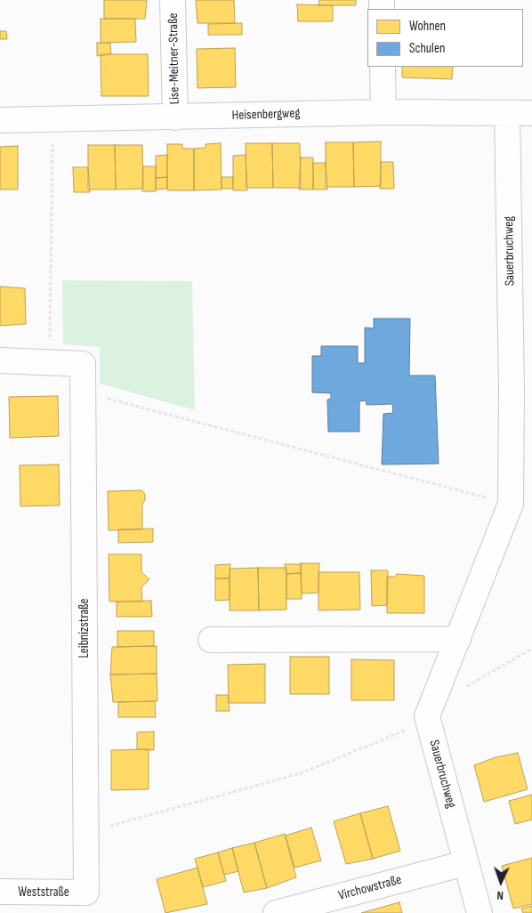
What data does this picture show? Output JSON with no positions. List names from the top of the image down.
{
  "streets": {
    "street": [
      "Lise-Meitner-Straße",
      "Heisenbergweg",
      "Sauerbruchweg",
      "Leibnizstraße",
      "Virchowstraße",
      "Weststraße"
    ]
  },
  "crossings": [
    ["Lise-Meitner-Straße", "Heisenbergweg"],
    ["Heisenbergweg", "Sauerbruchweg"],
    ["Sauerbruchweg", "Virchowstraße"],
    ["Leibnizstraße", "Weststraße"]
  ],
  "legend": ["Wohnen", "Schulen"],
  "north": "bottom"
}
